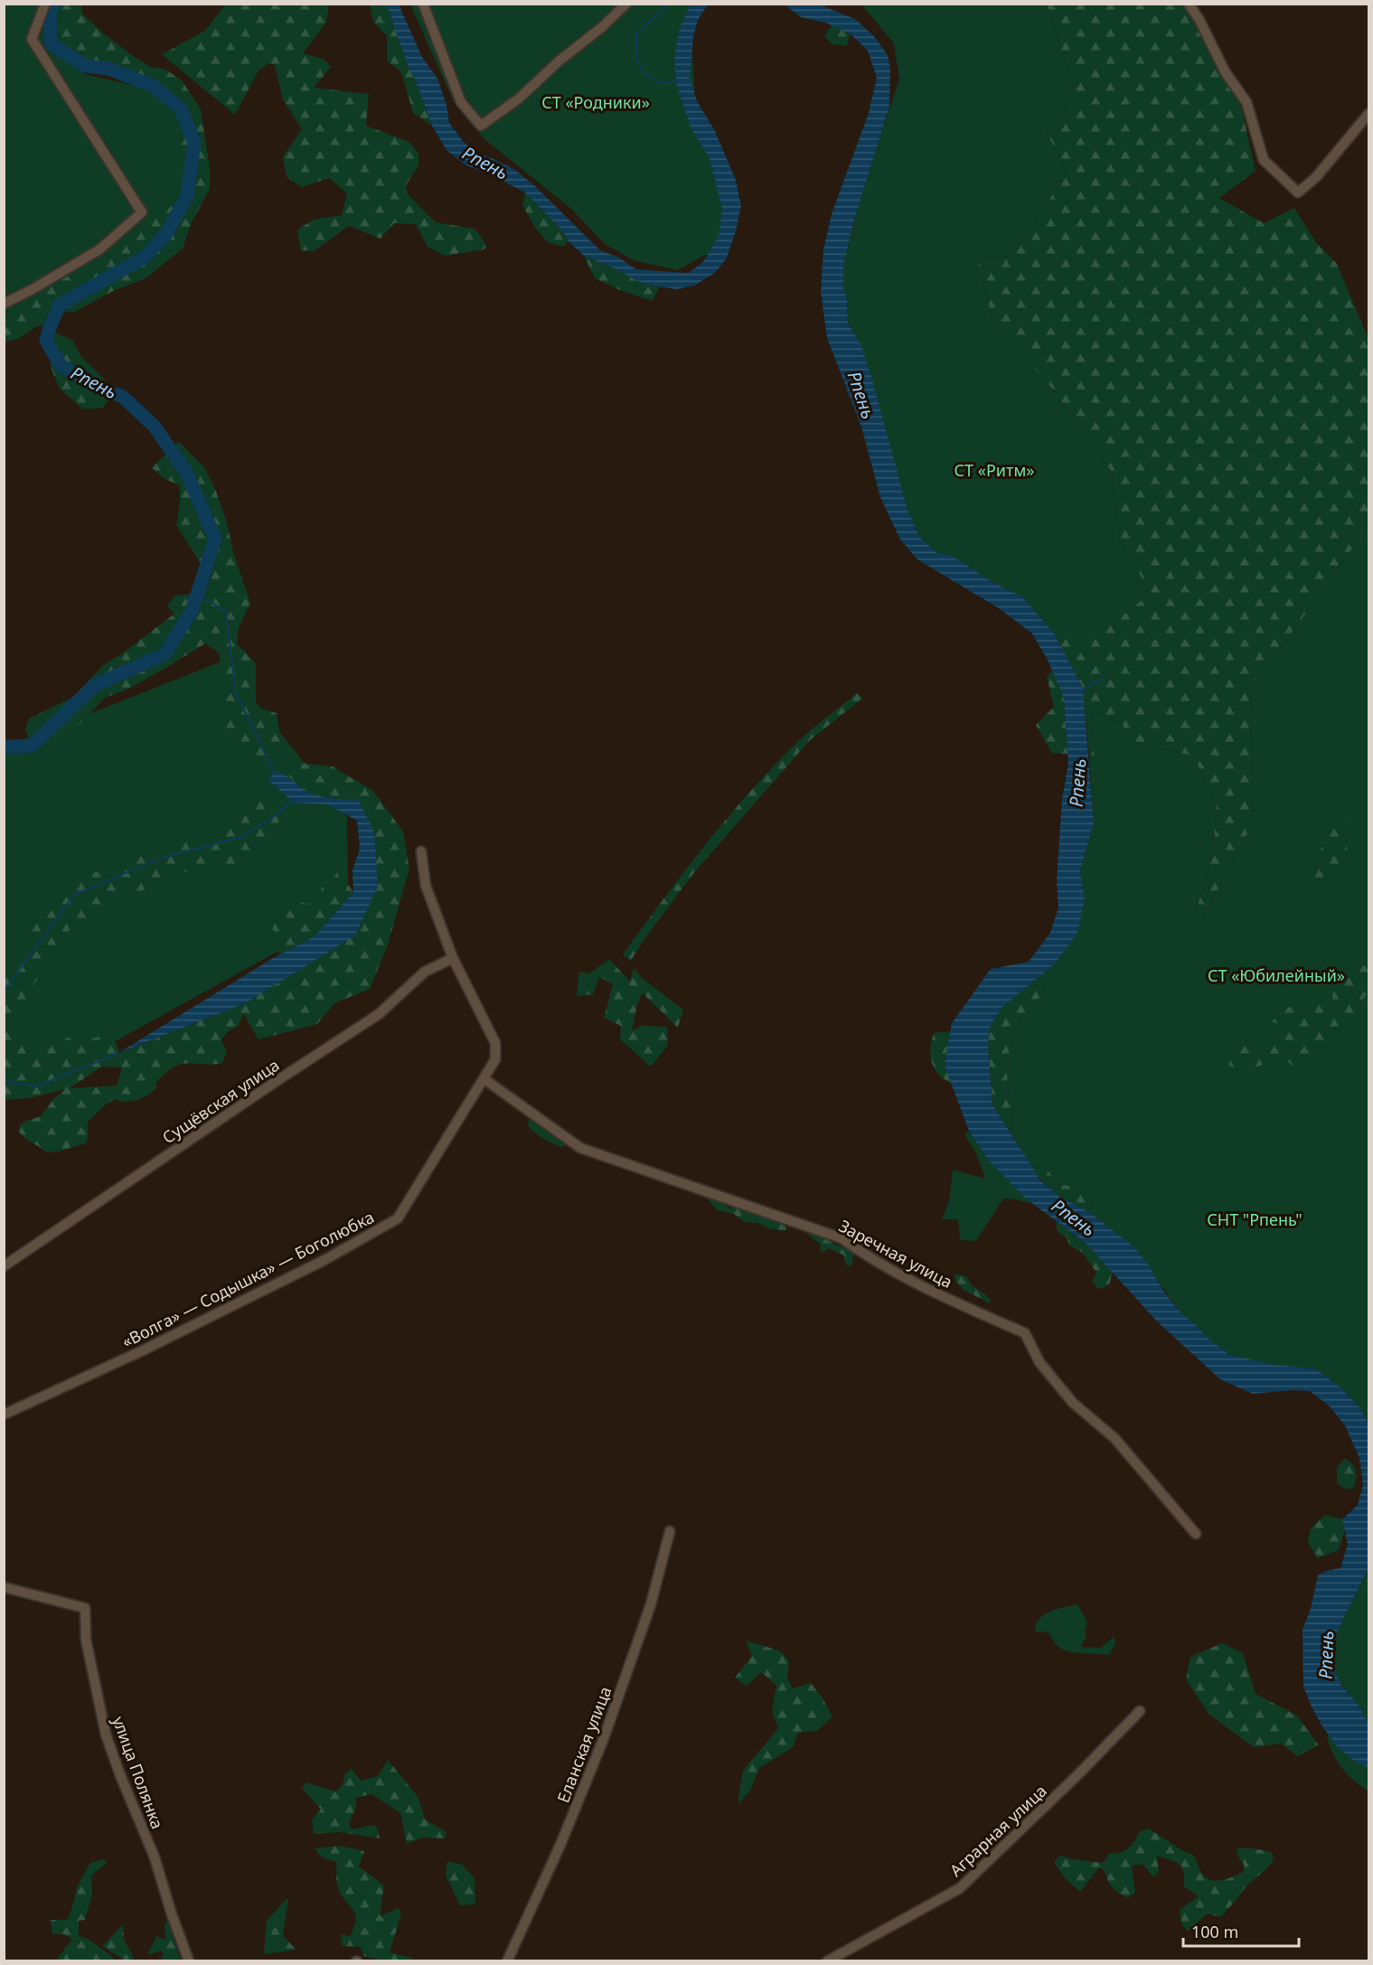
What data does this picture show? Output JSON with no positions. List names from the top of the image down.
{
  "streets": {
    "street": [
      "Сущёвская улица",
      "Заречная улица",
      "«Волга» — Содышка» — Боголюбка",
      "Еланская улица",
      "улица Полянка",
      "Аграрная улица"
    ]
  },
  "crossings": [
    ["Сущёвская улица", "«Волга» — Содышка» — Боголюбка"],
    ["Заречная улица", "«Волга» — Содышка» — Боголюбка"]
  ],
  "water": ["Рпень"],
  "parks": [
    "СТ «Родники»",
    "СТ «Ритм»",
    "СТ «Юбилейный»",
    "СНТ \"Рпень\""
  ],
  "scale_bar": "100 m"
}
